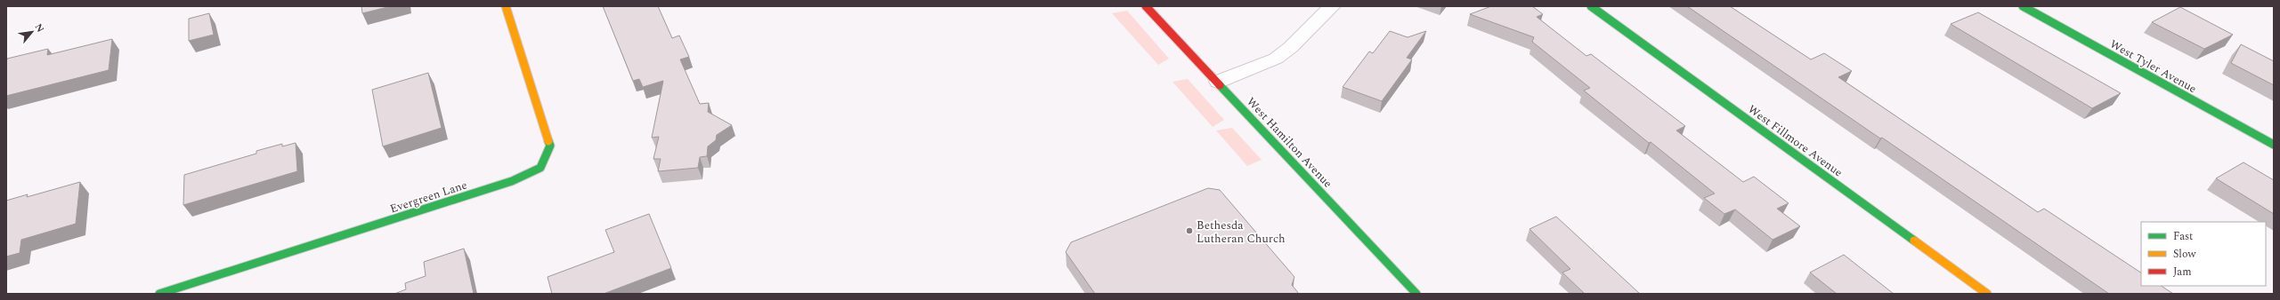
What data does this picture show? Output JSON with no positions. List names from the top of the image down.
{
  "streets": {
    "street": [
      "West Tyler Avenue",
      "West Fillmore Avenue",
      "West Hamilton Avenue",
      "Evergreen Lane"
    ]
  },
  "places": ["Bethesda Lutheran Church"],
  "legend": ["Fast", "Slow", "Jam"],
  "north": "top right"
}
